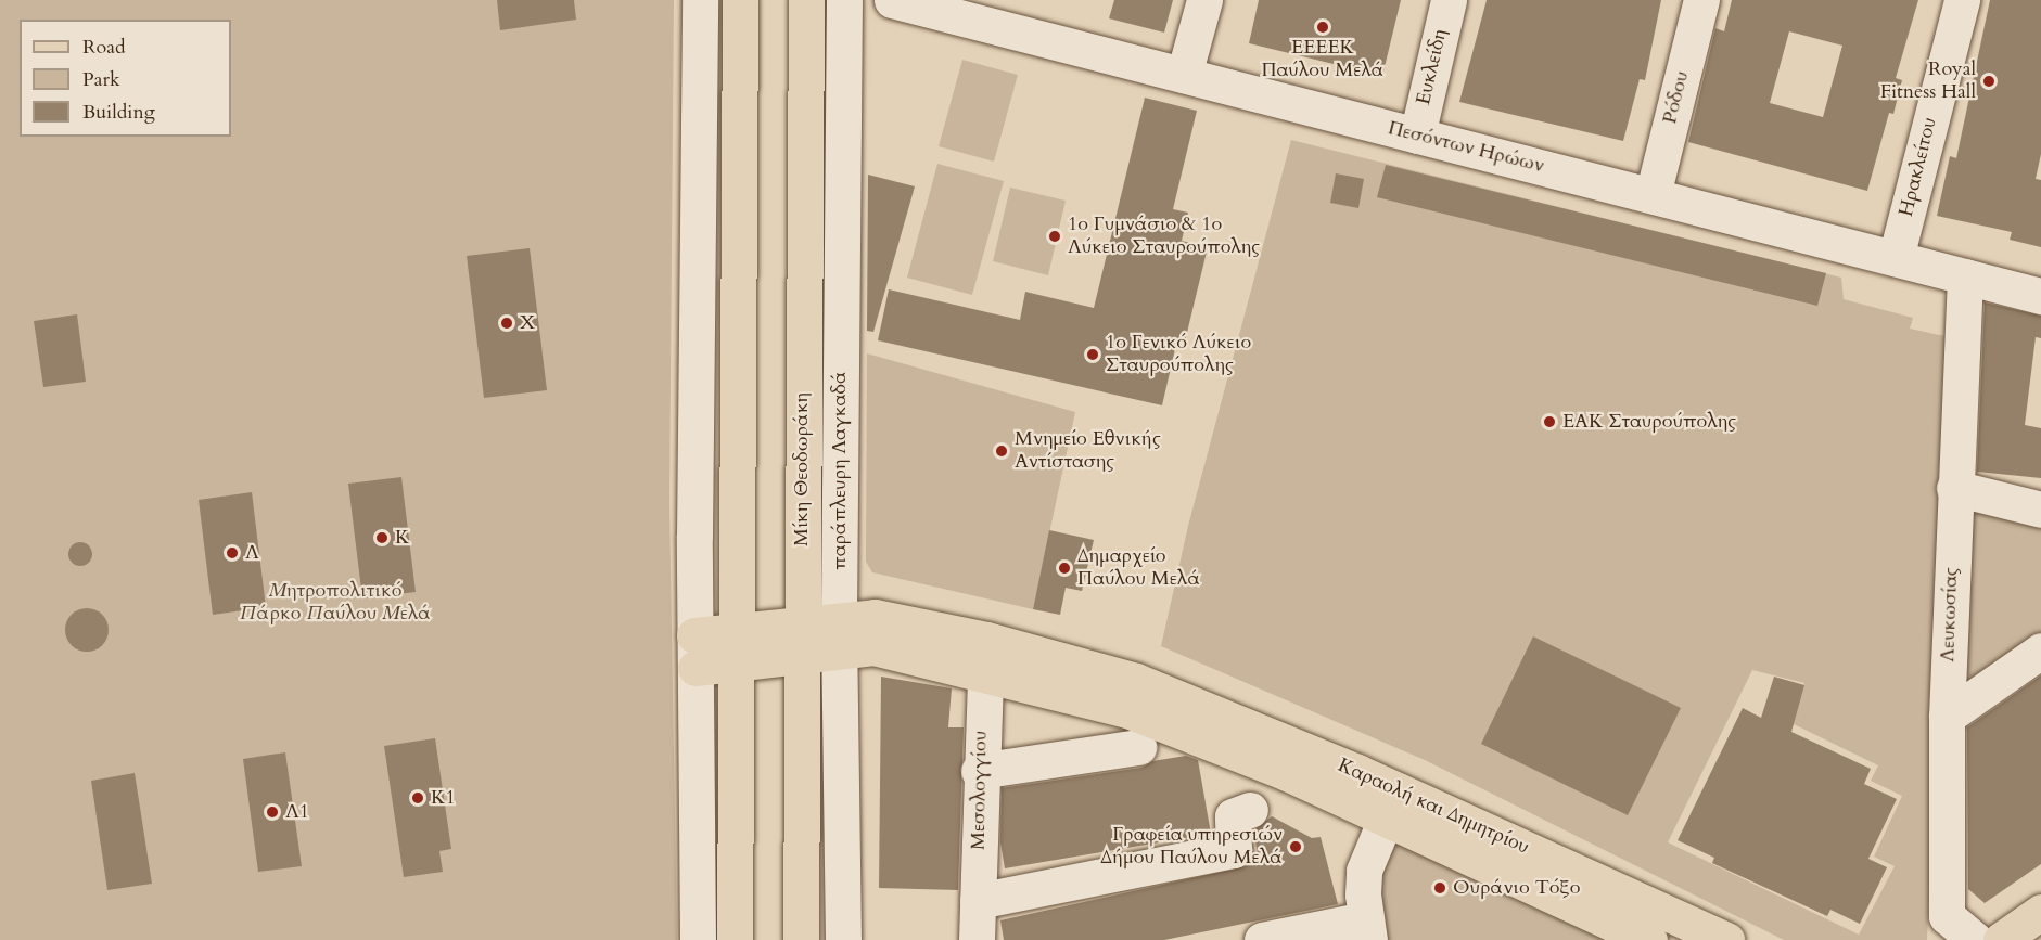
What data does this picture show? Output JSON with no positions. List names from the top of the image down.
{
  "streets": {
    "main road": ["Μίκη Θεοδωράκη", "Καραολή και Δημητρίου"],
    "street": [
      "Ευκλείδη",
      "Ρόδου",
      "Πεσόντων Ηρώων",
      "Ηρακλείτου",
      "παράπλευρη Λαγκαδά",
      "Λευκωσίας",
      "Μεσολογγίου"
    ]
  },
  "crossings": [
    ["Ευκλείδη", "Πεσόντων Ηρώων"],
    ["Ρόδου", "Πεσόντων Ηρώων"],
    ["Πεσόντων Ηρώων", "Ηρακλείτου"],
    ["Πεσόντων Ηρώων", "Λευκωσίας"],
    ["Μίκη Θεοδωράκη", "Καραολή και Δημητρίου"],
    ["παράπλευρη Λαγκαδά", "Καραολή και Δημητρίου"],
    ["Μεσολογγίου", "Καραολή και Δημητρίου"]
  ],
  "parks": ["Μητροπολιτικό Πάρκο Παύλου Μελά"],
  "places": [
    "ΕΕΕΕΚ Παύλου Μελά",
    "Royal Fitness Hall",
    "1ο Γυμνάσιο & 1ο Λύκειο Σταυρούπολης",
    "Χ",
    "1ο Γενικό Λύκειο Σταυρούπολης",
    "EAK Σταυρούπολης",
    "Μνημείο Εθνικής Αντίστασης",
    "Κ",
    "Λ",
    "Δημαρχείο Παύλου Μελά",
    "Κ1",
    "Λ1",
    "Γραφεία υπηρεσιών Δήμου Παύλου Μελά",
    "Ουράνιο Τόξο"
  ],
  "legend": ["Road", "Park", "Building"]
}
